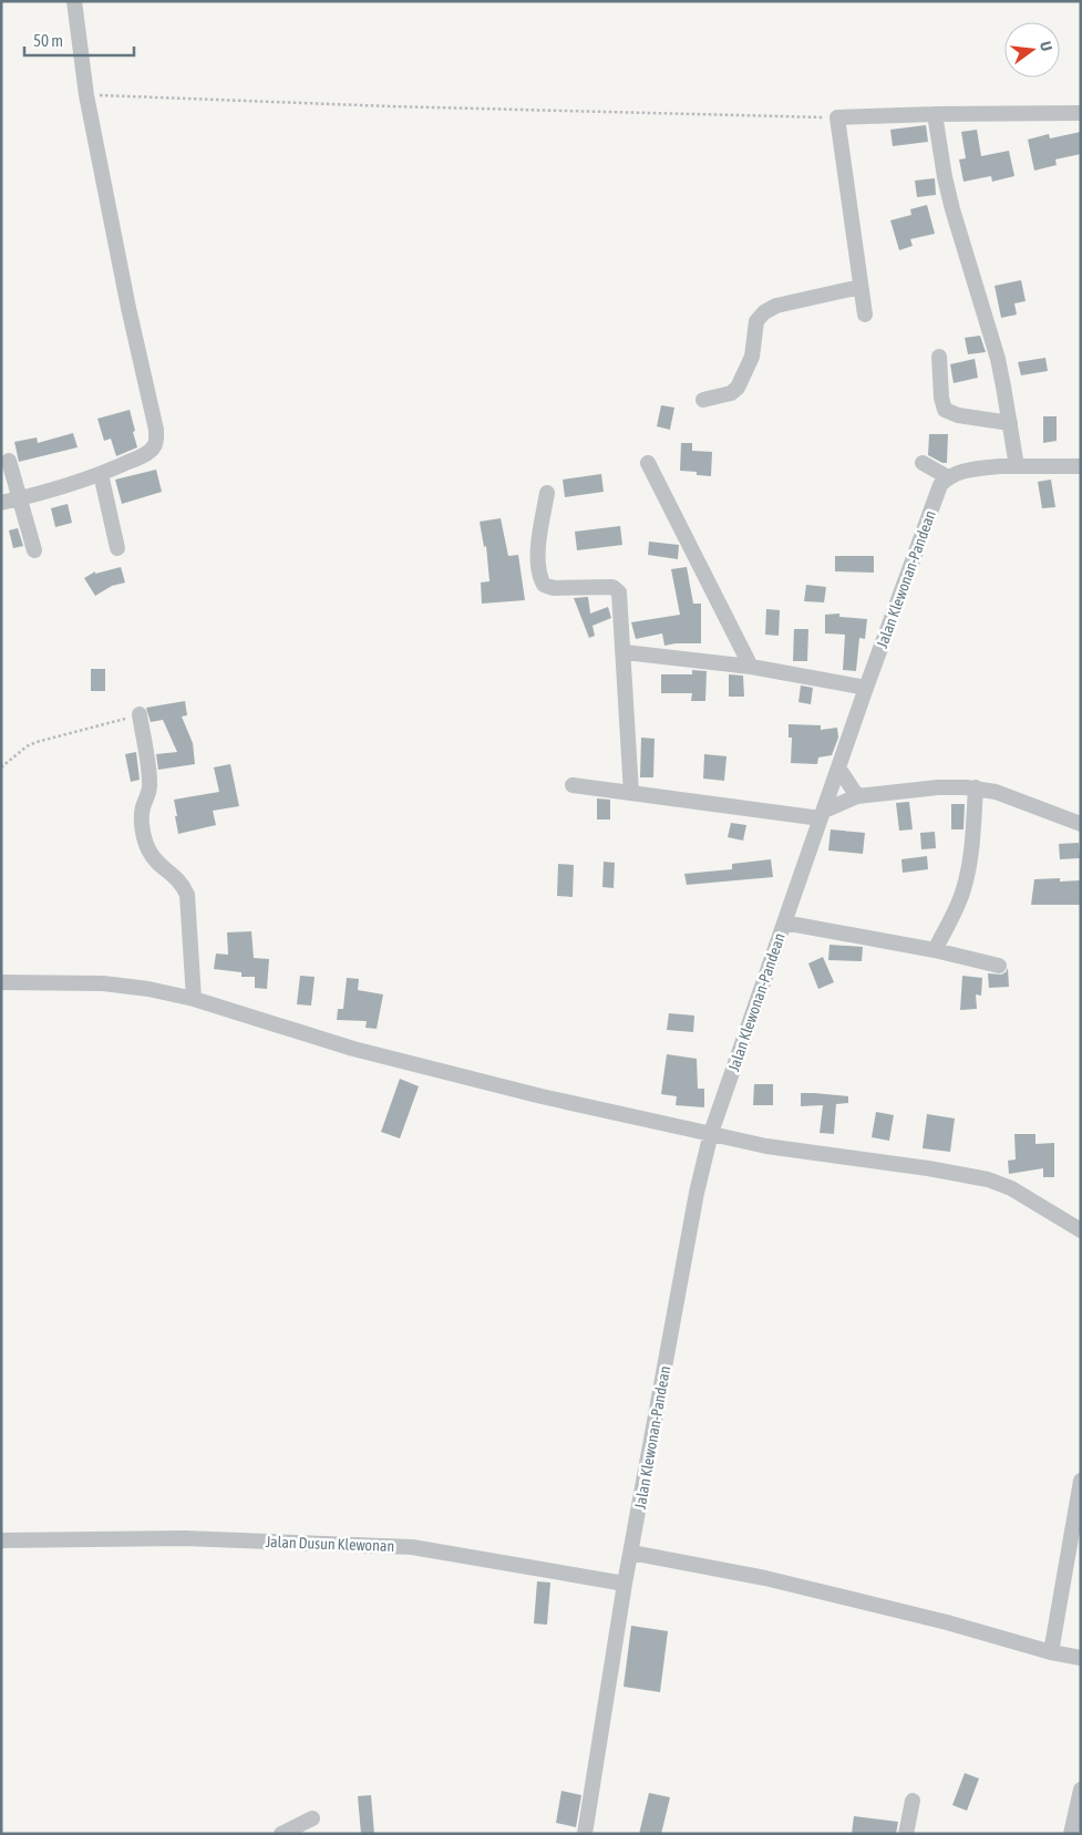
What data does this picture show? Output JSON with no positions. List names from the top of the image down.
{
  "streets": {
    "street": ["Jalan Klewonan-Pandean", "Jalan Dusun Klewonan"]
  },
  "scale_bar": "50 m",
  "north": "right"
}
